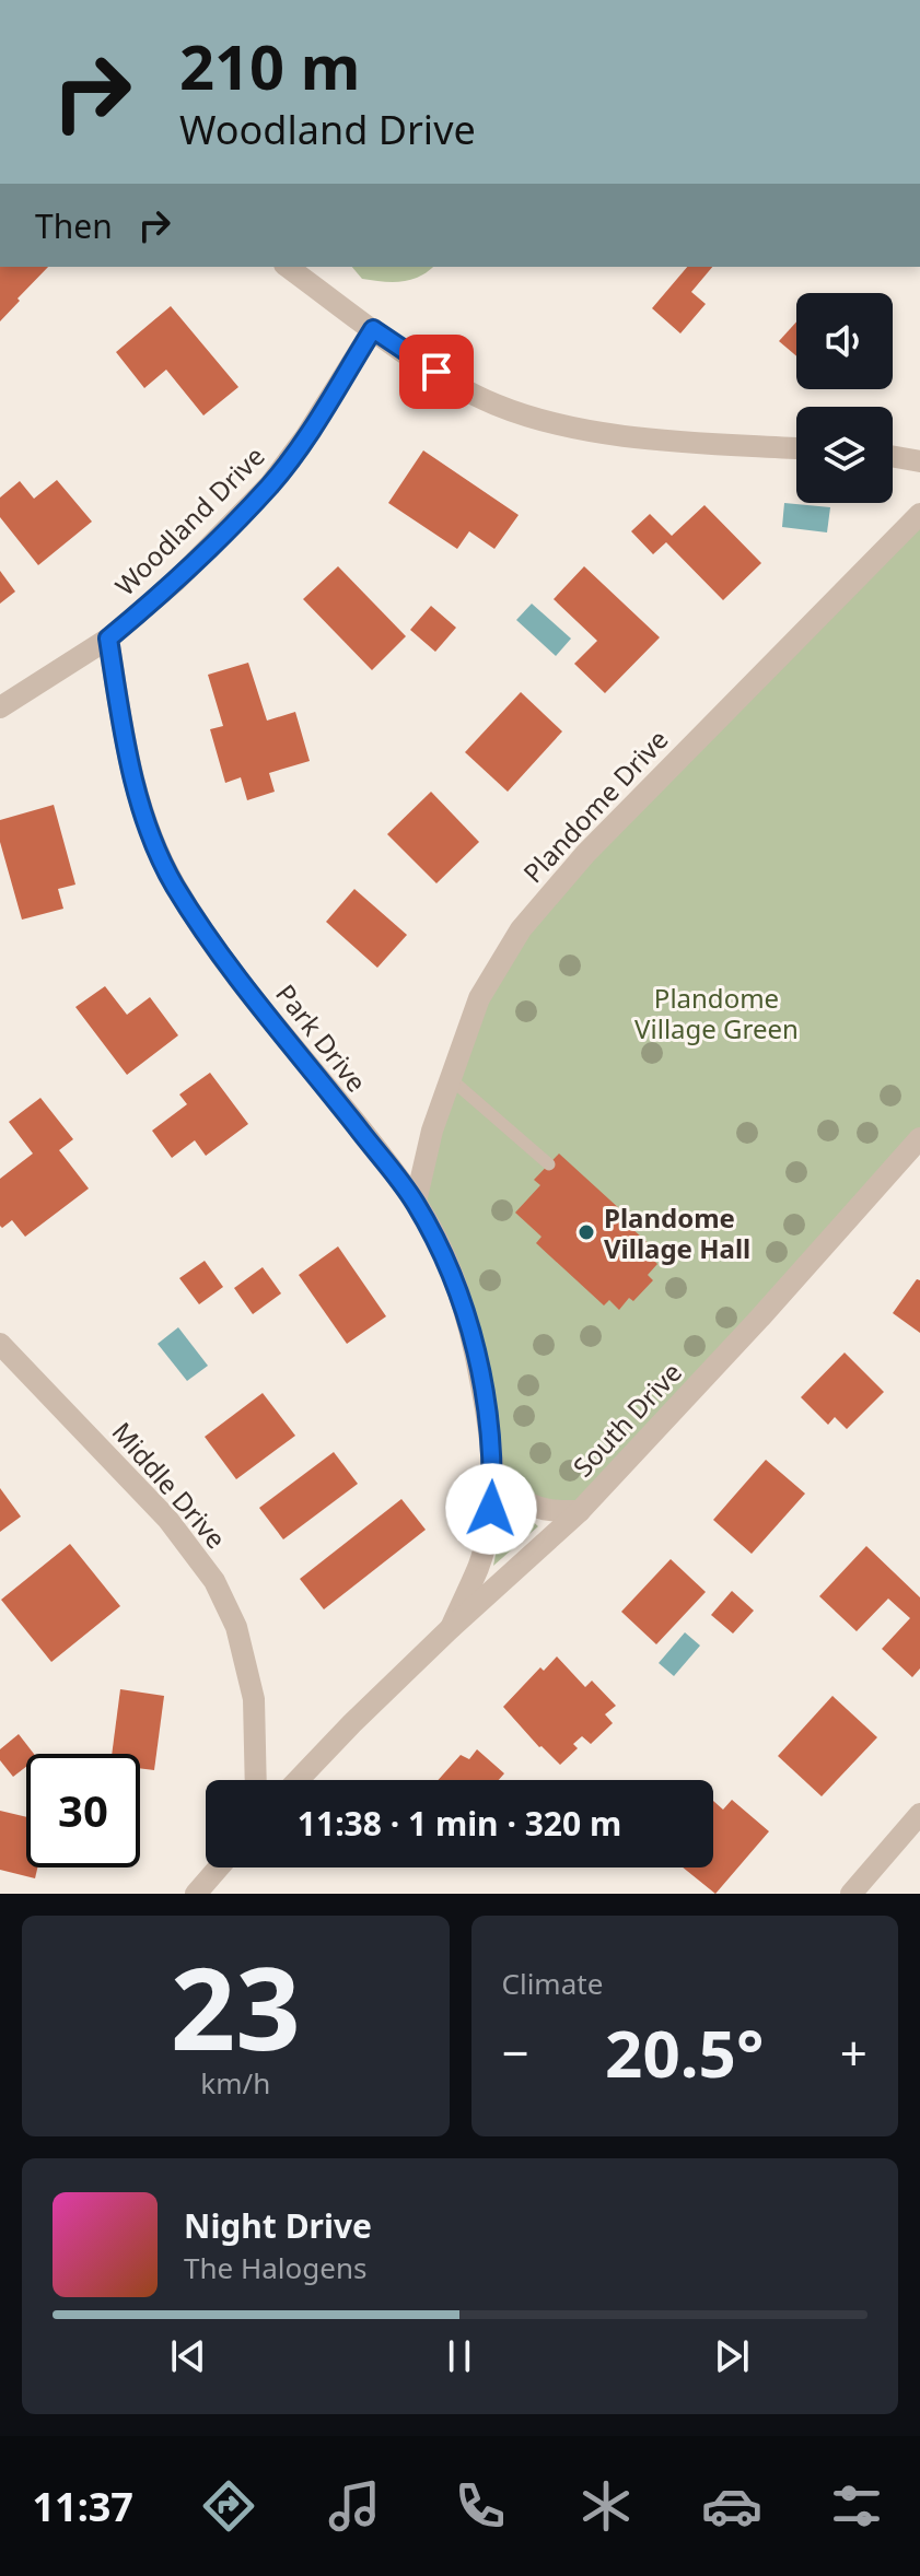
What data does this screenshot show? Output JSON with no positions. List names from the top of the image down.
{
  "streets": {
    "street": [
      "Woodland Drive",
      "Plandome Drive",
      "Park Drive",
      "South Drive",
      "Middle Drive"
    ]
  },
  "crossings": [
    ["Woodland Drive", "Park Drive"],
    ["Plandome Drive", "Park Drive"],
    ["Park Drive", "South Drive"]
  ],
  "parks": ["Plandome Village Green"],
  "places": ["Plandome Village Hall"],
  "page": {
    "turn": ["210 m", "Woodland Drive"],
    "then": "Then",
    "limit": "30",
    "trip": "11:38 · 1 min · 320 m",
    "tile": [
      ["23", "km/h"],
      "Climate"
    ],
    "heat": ["−", "20.5°", "+"],
    "song": ["Night Drive", "The Halogens"],
    "tabs": "11:37"
  }
}
